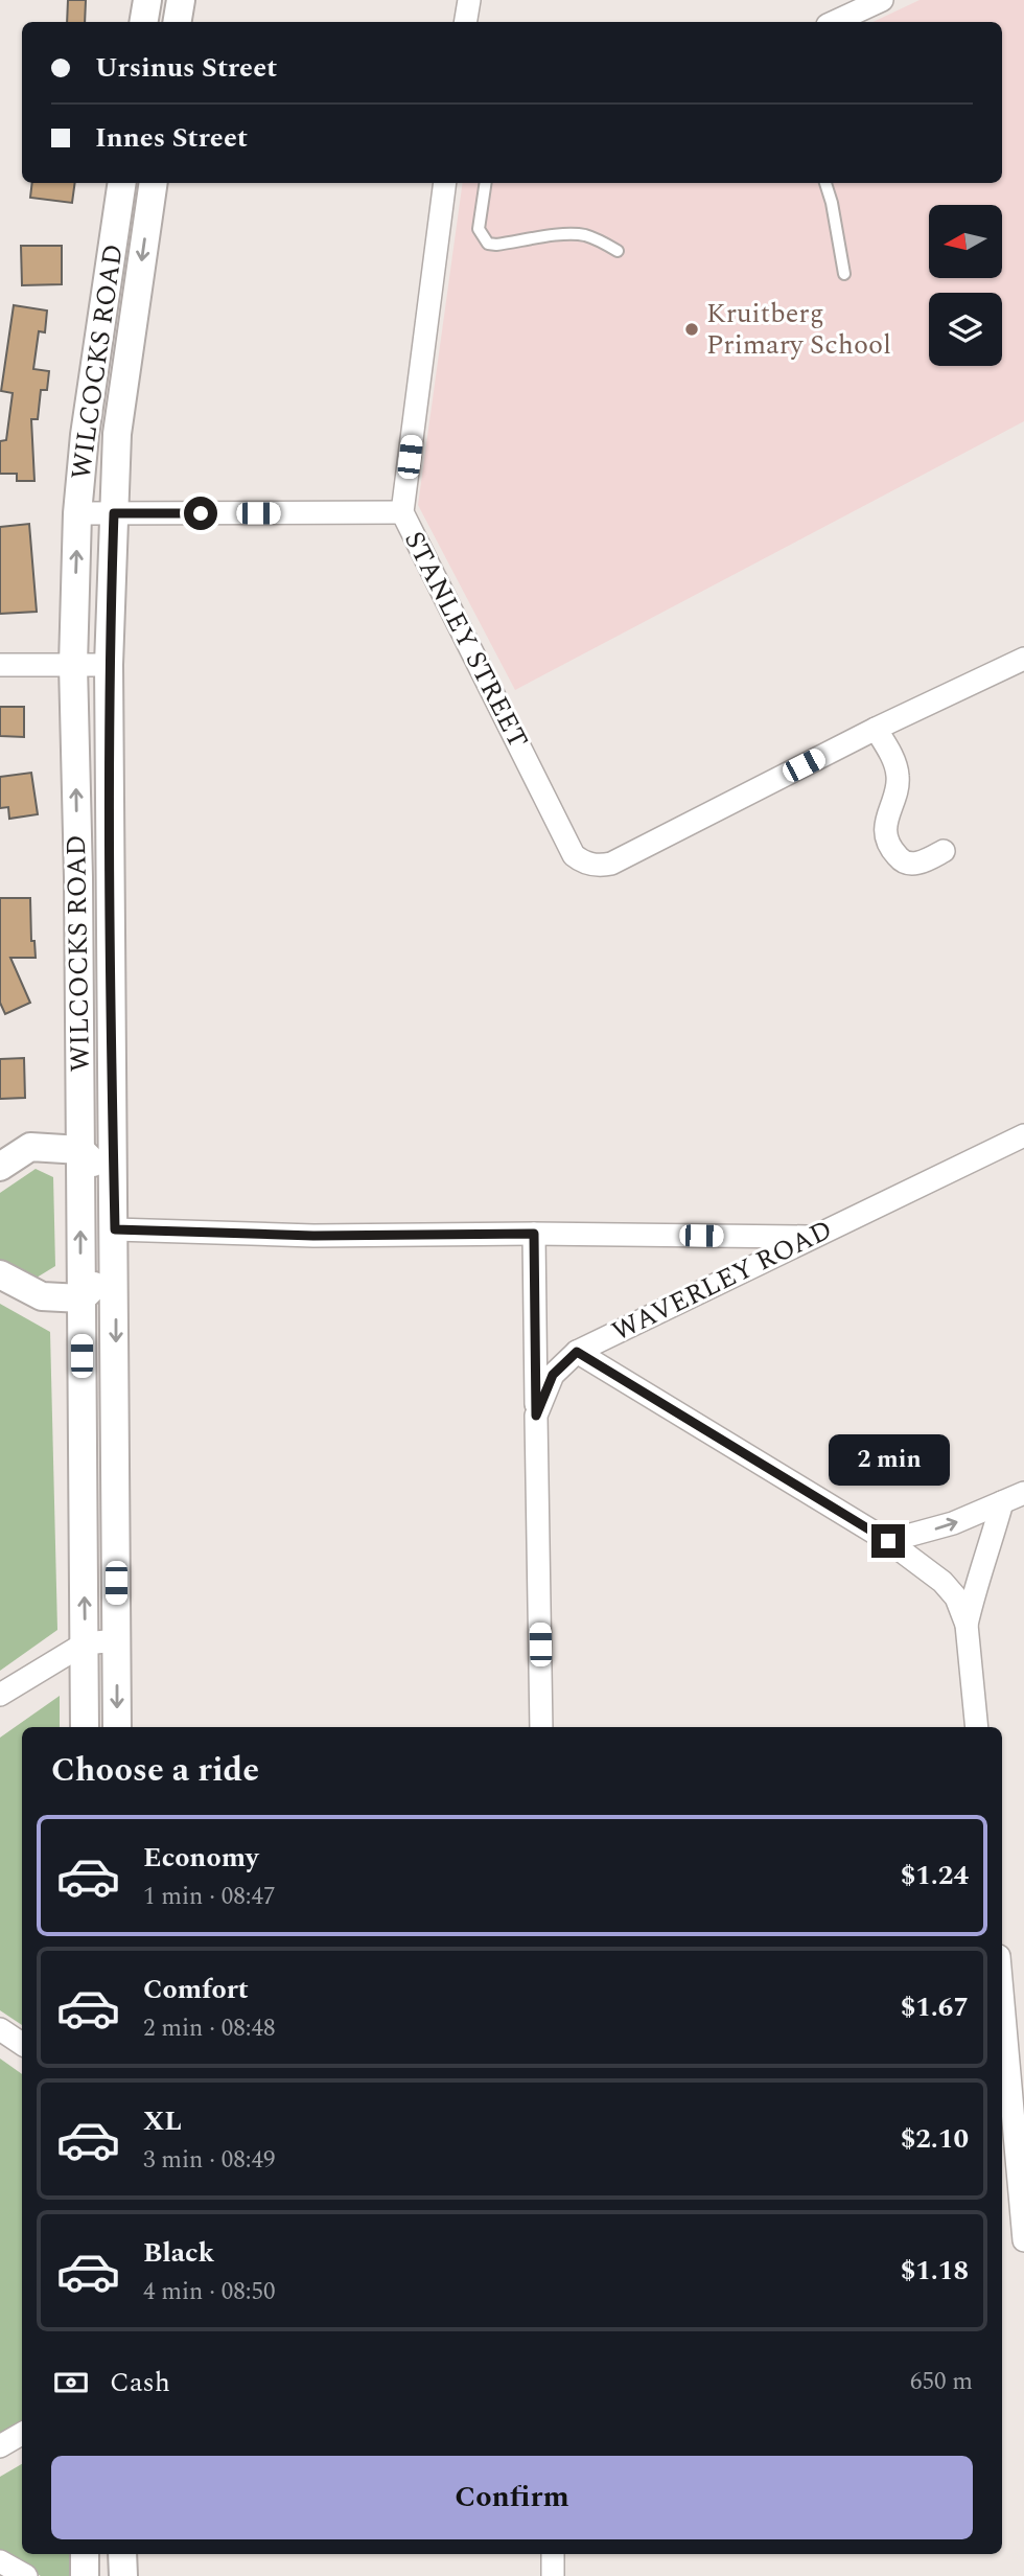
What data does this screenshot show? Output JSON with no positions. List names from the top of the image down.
{
  "streets": {
    "street": ["WILCOCKS ROAD", "STANLEY STREET", "WAVERLEY ROAD"]
  },
  "places": ["Kruitberg Primary School"],
  "north": "left",
  "page": {
    "banner": ["Ursinus Street", "Innes Street"],
    "bubble": "2 min",
    "heading": "Choose a ride",
    "list": [
      {
        "name": "Economy",
        "note": "1 min · 08:47",
        "value": "$1.24"
      },
      {
        "name": "Comfort",
        "note": "2 min · 08:48",
        "value": "$1.67"
      },
      {
        "name": "XL",
        "note": "3 min · 08:49",
        "value": "$2.10"
      },
      {
        "name": "Black",
        "note": "4 min · 08:50",
        "value": "$1.18"
      }
    ],
    "pay": ["Cash", "650 m"],
    "buttons": "Confirm"
  }
}
